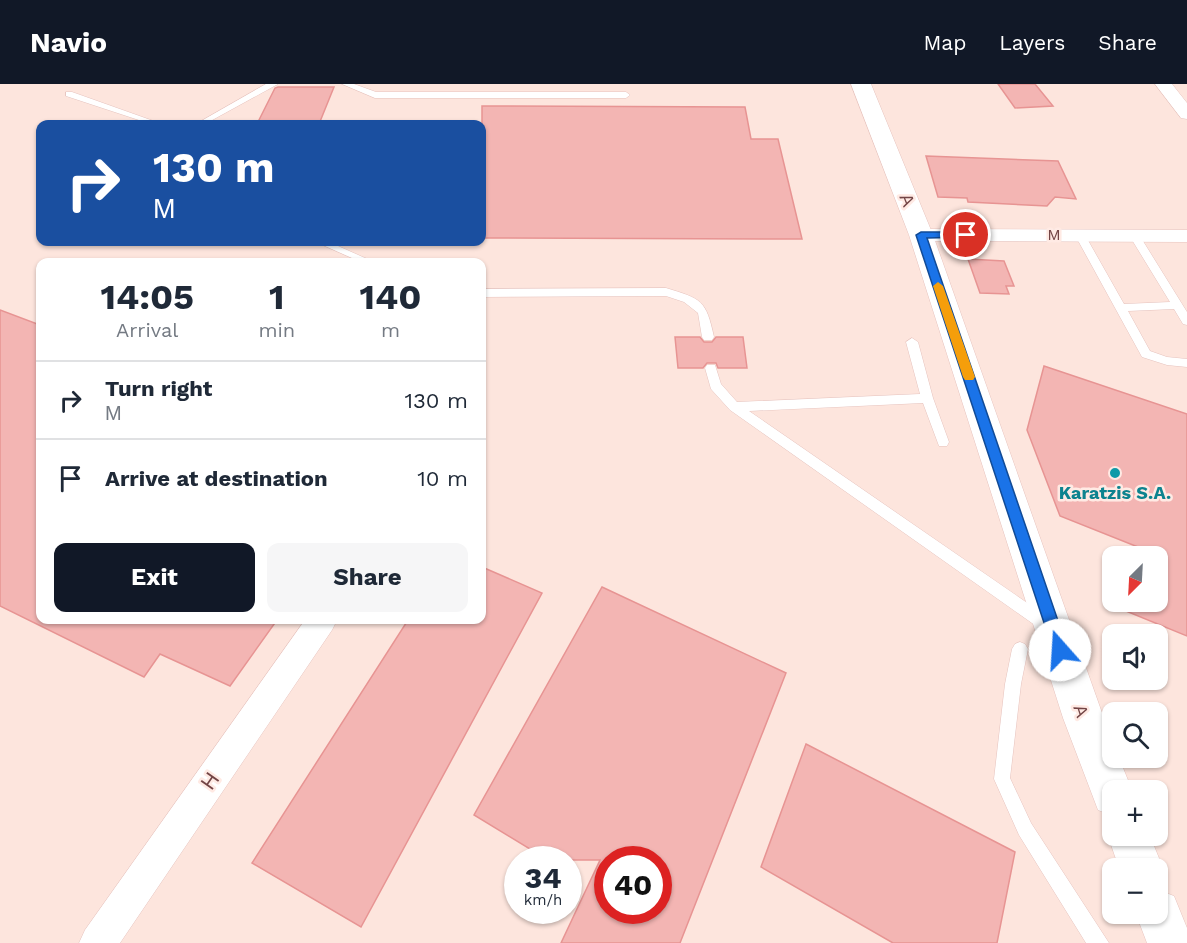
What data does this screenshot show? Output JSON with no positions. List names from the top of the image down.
{
  "streets": {
    "street": ["Α", "Μ", "Η"]
  },
  "crossings": [
    ["Α", "Μ"]
  ],
  "places": ["Karatzis S.A."],
  "north": "bottom left",
  "page": {
    "header": "Navio",
    "nav": ["Map", "Layers", "Share"],
    "turn": ["130 m", "Μ"],
    "eta": [
      "14:05",
      "Arrival",
      "1",
      "min",
      "140",
      "m"
    ],
    "list": [
      {
        "name": "Turn right",
        "note": "Μ",
        "value": "130 m"
      },
      {
        "name": "Arrive at destination",
        "value": "10 m"
      }
    ],
    "buttons": ["Exit", "Share"],
    "map_buttons": ["+", "−"],
    "speed": "34 km/h",
    "limit": "40"
  }
}
